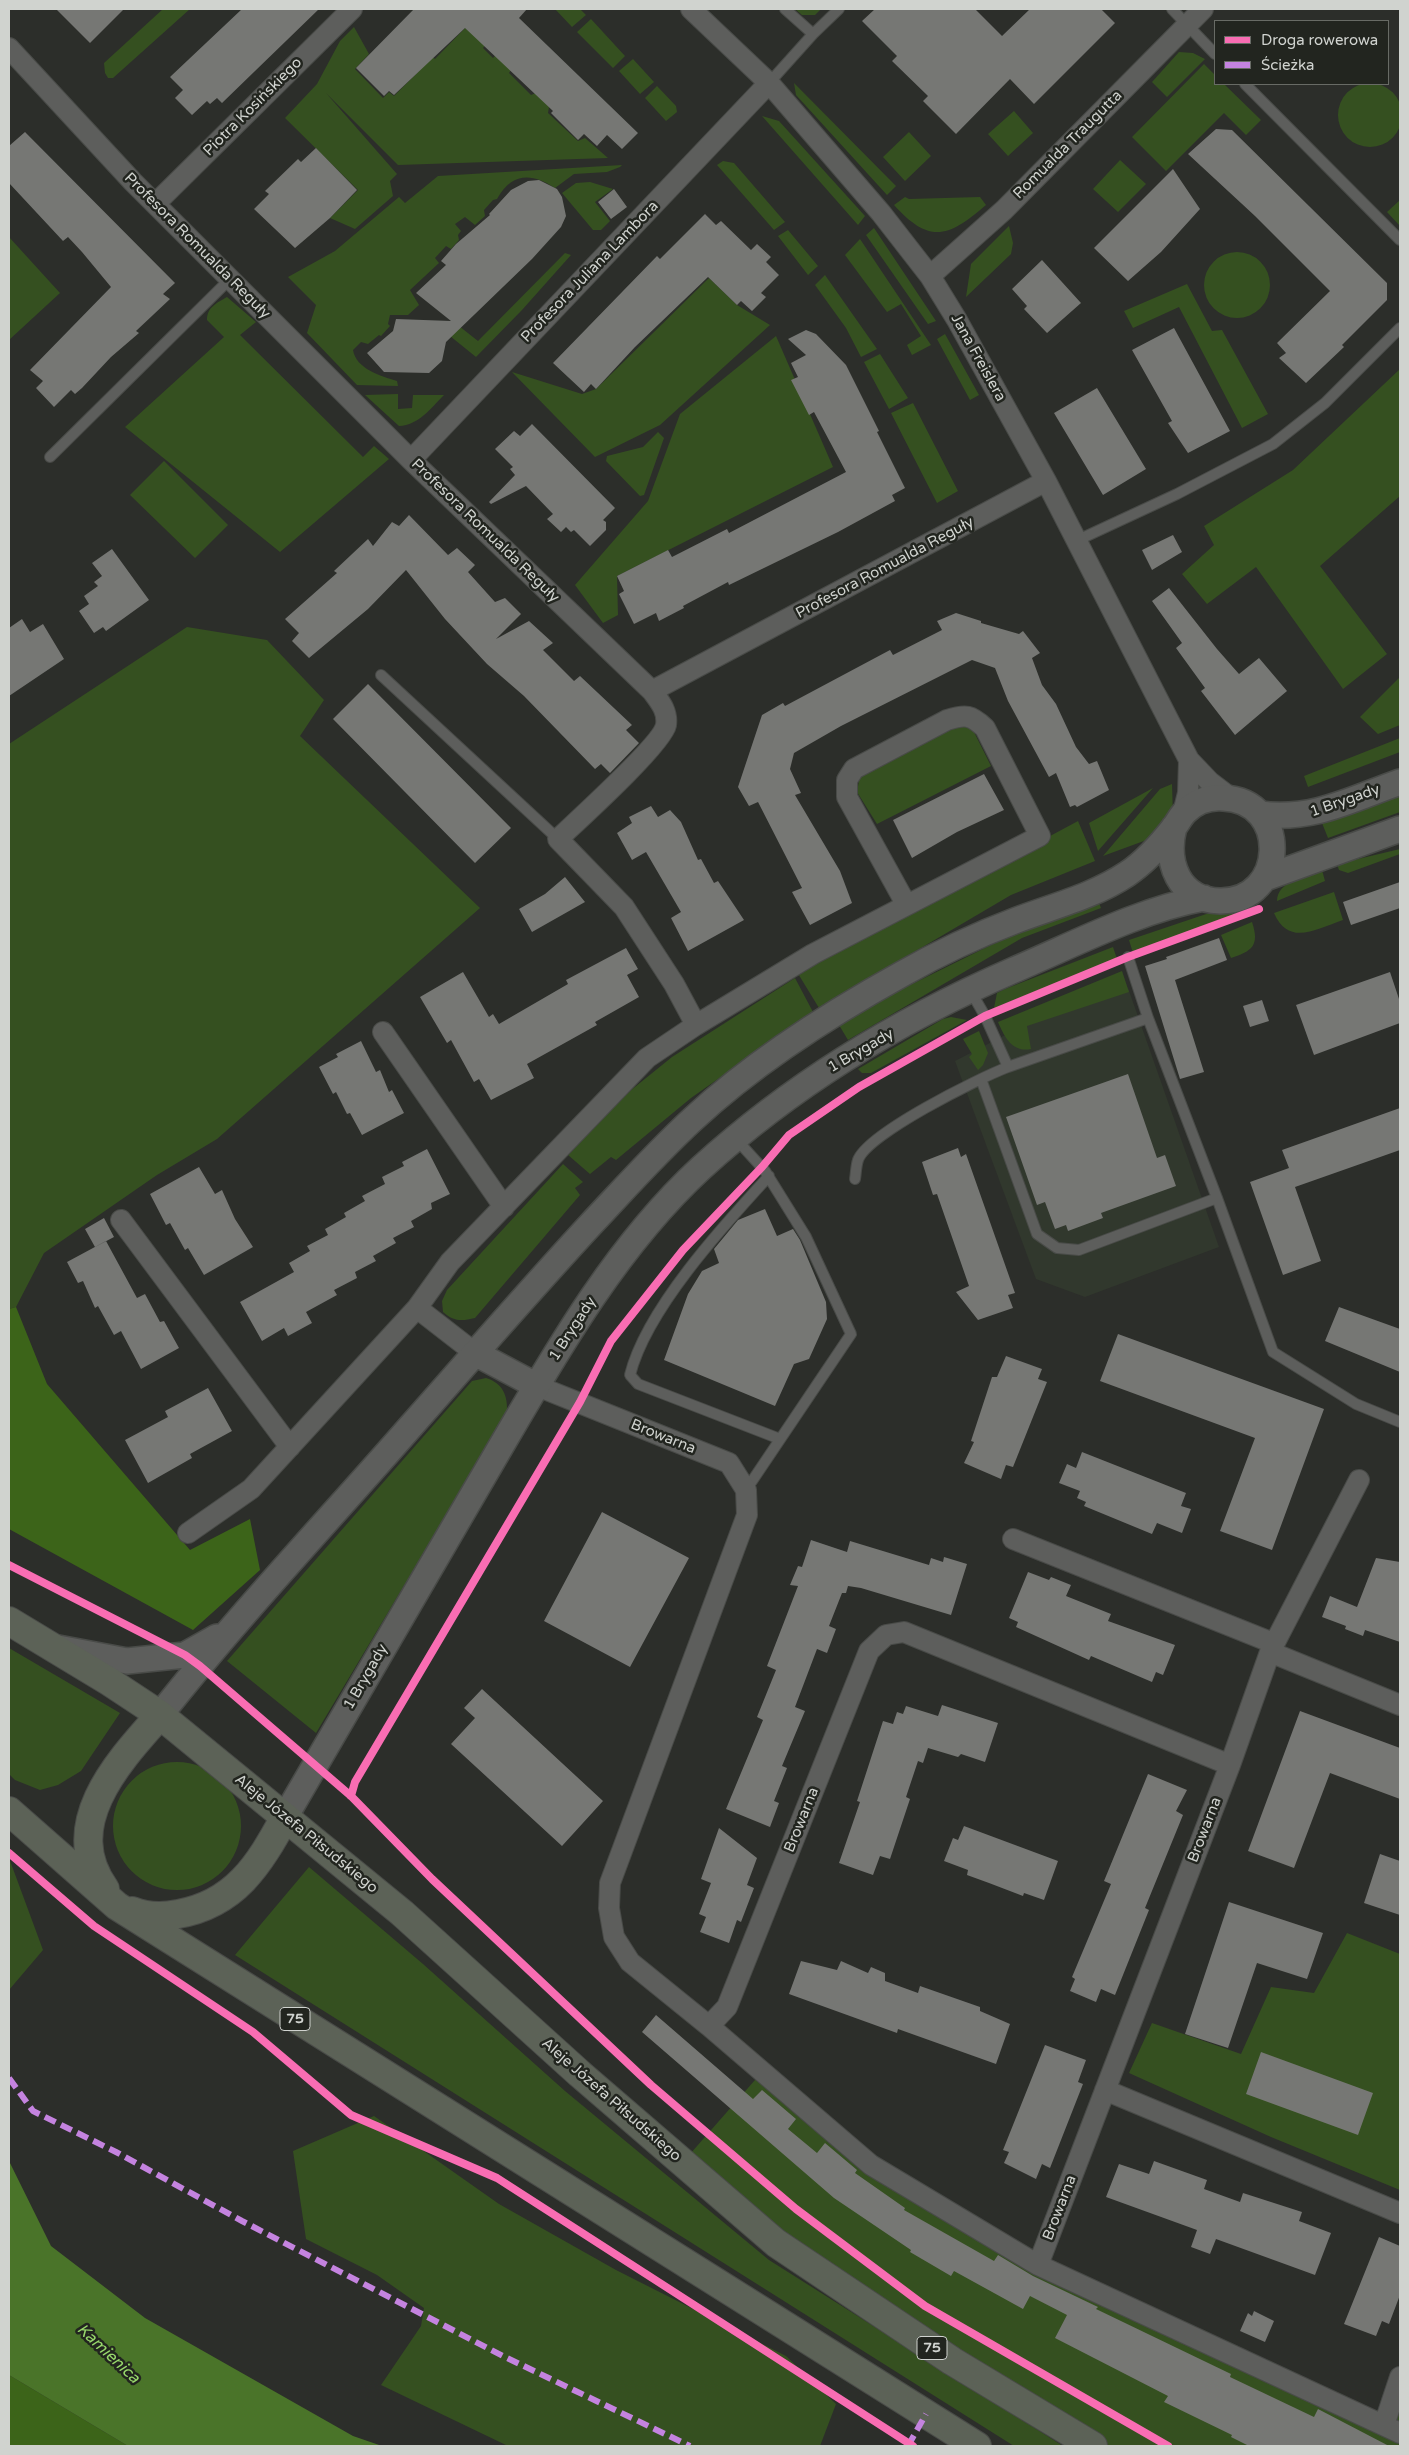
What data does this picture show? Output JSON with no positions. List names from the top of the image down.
{
  "streets": {
    "main road": ["1 Brygady", "Aleje Józefa Piłsudskiego", "75"],
    "street": [
      "Piotra Kosińskiego",
      "Romualda Traugutta",
      "Profesora Romualda Reguły",
      "Profesora Juliana Lambora",
      "Jana Freislera",
      "Browarna"
    ]
  },
  "crossings": [
    ["Piotra Kosińskiego", "Profesora Romualda Reguły"],
    ["Romualda Traugutta", "Jana Freislera"],
    ["Profesora Romualda Reguły", "Profesora Juliana Lambora"],
    ["Profesora Romualda Reguły", "Jana Freislera"],
    ["Profesora Juliana Lambora", "Jana Freislera"],
    ["Jana Freislera", "1 Brygady"],
    ["1 Brygady", "Browarna"],
    ["1 Brygady", "Aleje Józefa Piłsudskiego"],
    ["1 Brygady", "75"]
  ],
  "water": ["Kamienica"],
  "legend": ["Droga rowerowa", "Ścieżka"]
}
